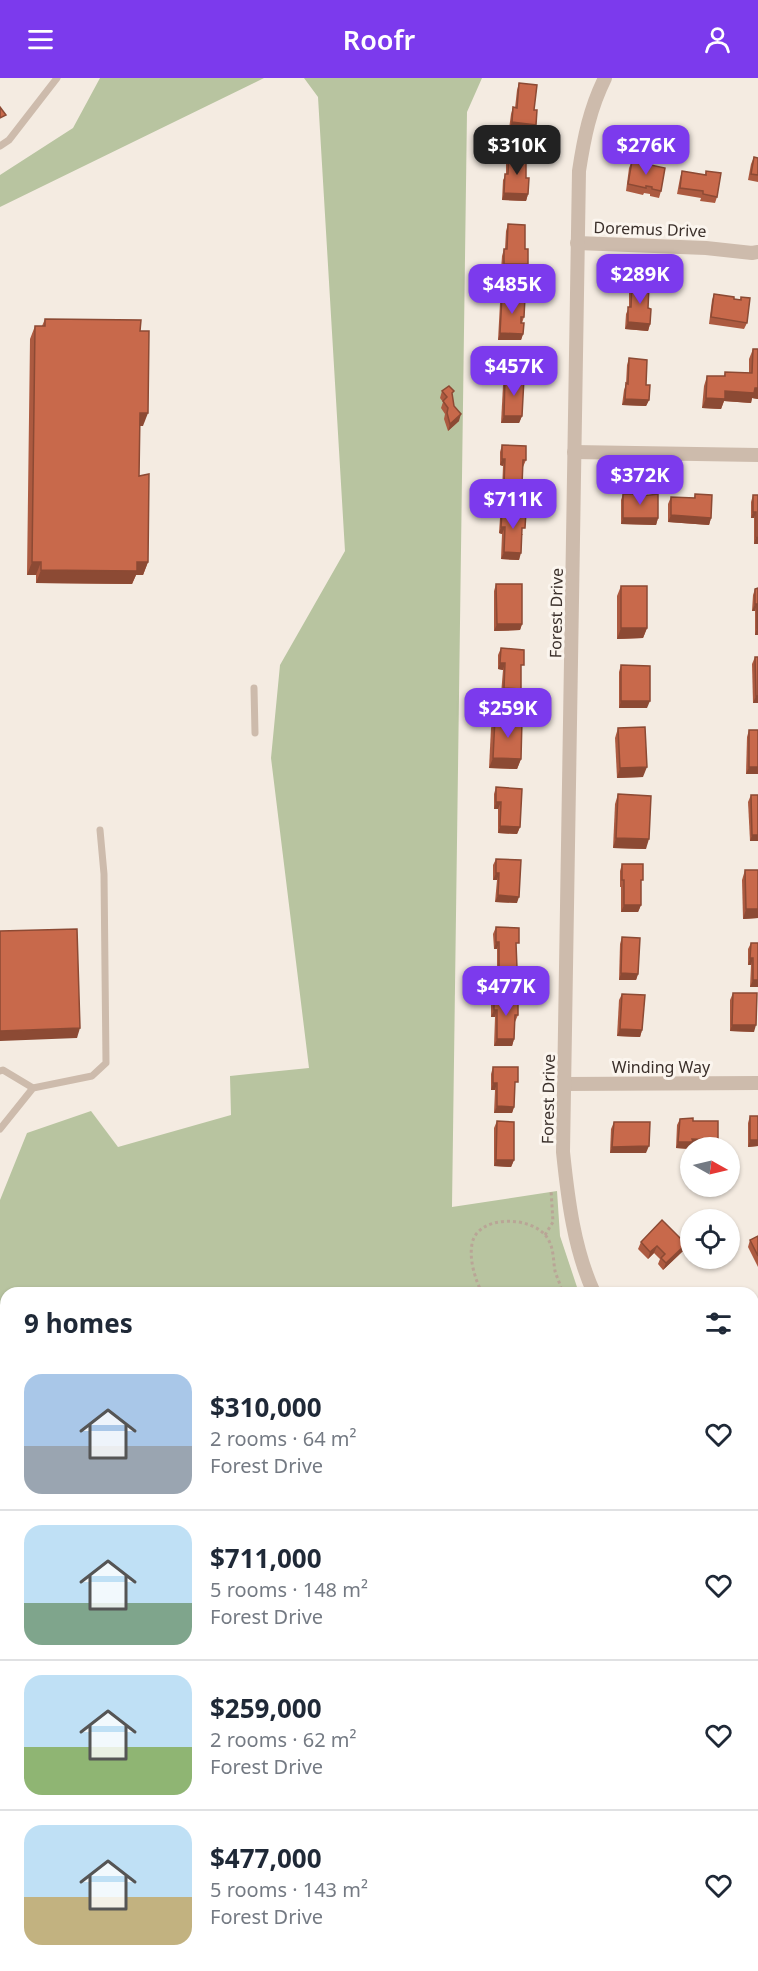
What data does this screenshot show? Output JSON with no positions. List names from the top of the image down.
{
  "streets": {
    "street": ["Doremus Drive", "Forest Drive", "Winding Way"]
  },
  "crossings": [
    ["Doremus Drive", "Forest Drive"],
    ["Forest Drive", "Winding Way"]
  ],
  "north": "right",
  "page": {
    "header": "Roofr",
    "price": [
      "$310K",
      "$276K",
      "$289K",
      "$485K",
      "$457K",
      "$372K",
      "$711K",
      "$259K",
      "$477K"
    ],
    "heading": "9 homes",
    "list": [
      {
        "name": "$310,000",
        "note": "2 rooms · 64 m² · Forest Drive"
      },
      {
        "name": "$711,000",
        "note": "5 rooms · 148 m² · Forest Drive"
      },
      {
        "name": "$259,000",
        "note": "2 rooms · 62 m² · Forest Drive"
      },
      {
        "name": "$477,000",
        "note": "5 rooms · 143 m² · Forest Drive"
      }
    ]
  }
}
